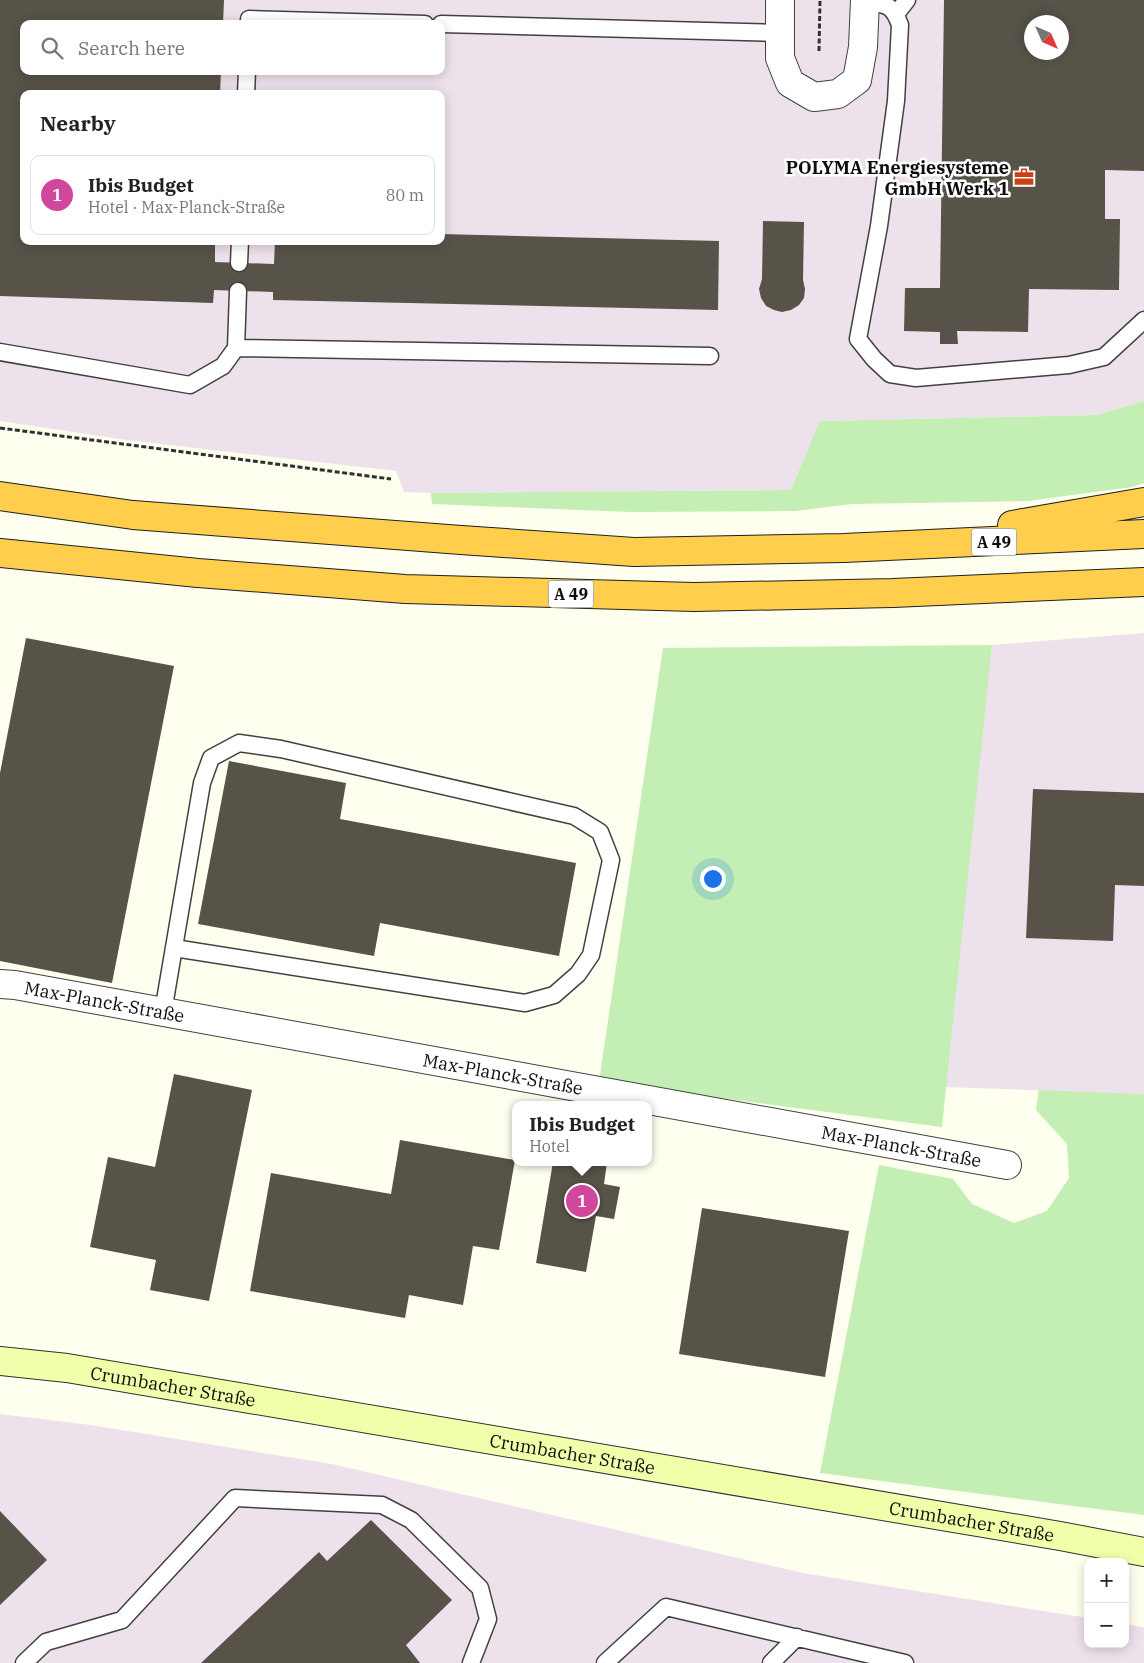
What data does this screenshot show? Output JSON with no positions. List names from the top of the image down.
{
  "streets": {
    "highway": ["A 49"],
    "main road": ["Crumbacher Straße"],
    "street": ["Max-Planck-Straße"]
  },
  "places": {
    "office": ["POLYMA Energiesysteme GmbH Werk 1"]
  },
  "north": "bottom right",
  "page": {
    "search": "Search here",
    "heading": "Nearby",
    "list": [
      {
        "mark": "1",
        "name": "Ibis Budget",
        "note": "Hotel · Max-Planck-Straße",
        "value": "80 m"
      }
    ],
    "popup": ["Ibis Budget", "Hotel"],
    "pins": "1",
    "map_buttons": ["+", "−"]
  }
}
